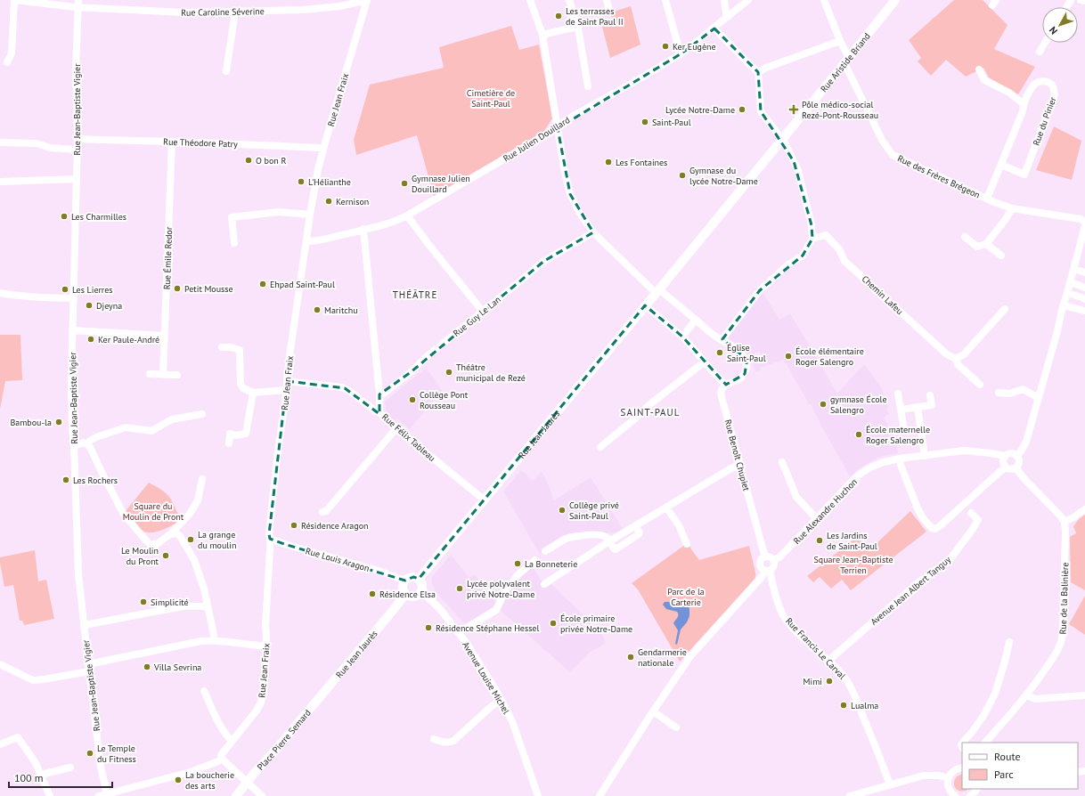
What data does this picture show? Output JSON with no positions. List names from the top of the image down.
{
  "streets": {
    "main road": ["Rue Aristide Briand", "Rue Jean Jaurès", "Place Pierre Semard"],
    "street": [
      "Rue Caroline Séverine",
      "Rue Jean Fraix",
      "Rue Jean-Baptiste Vigier",
      "Rue du Pinier",
      "Rue Julien Douillard",
      "Rue Théodore Patry",
      "Rue des Frères Brégeon",
      "Rue Émile Redor",
      "Chemin Lafeu",
      "Rue Guy Le Lan",
      "Rue Félix Tableau",
      "Rue Benoît Chupiet",
      "Rue Alexandre Huchon",
      "Rue Louis Aragon",
      "Avenue Jean Albert Tanguy",
      "Rue de la Balinière",
      "Rue Francis Le Carval",
      "Avenue Louise Michel"
    ]
  },
  "crossings": [
    ["Rue Caroline Séverine", "Rue Jean Fraix"],
    ["Rue Caroline Séverine", "Rue Jean-Baptiste Vigier"],
    ["Rue Aristide Briand", "Rue des Frères Brégeon"],
    ["Rue Aristide Briand", "Rue Jean Jaurès"],
    ["Rue Jean Fraix", "Rue Julien Douillard"],
    ["Rue Jean Fraix", "Rue Théodore Patry"],
    ["Rue Jean Fraix", "Rue Félix Tableau"],
    ["Rue Jean Fraix", "Rue Louis Aragon"],
    ["Rue Jean-Baptiste Vigier", "Rue Théodore Patry"],
    ["Rue du Pinier", "Rue des Frères Brégeon"],
    ["Rue Théodore Patry", "Rue Émile Redor"],
    ["Rue Jean Jaurès", "Rue Félix Tableau"],
    ["Rue Jean Jaurès", "Rue Louis Aragon"],
    ["Rue Jean Jaurès", "Avenue Louise Michel"],
    ["Rue Jean Jaurès", "Place Pierre Semard"],
    ["Rue Benoît Chupiet", "Rue Alexandre Huchon"],
    ["Rue Benoît Chupiet", "Rue Francis Le Carval"],
    ["Rue Alexandre Huchon", "Rue Francis Le Carval"],
    ["Rue Louis Aragon", "Avenue Louise Michel"],
    ["Avenue Jean Albert Tanguy", "Rue Francis Le Carval"]
  ],
  "districts": ["THÉÂTRE", "SAINT-PAUL"],
  "parks": [
    "Cimetière de Saint-Paul",
    "Square du Moulin de Pront",
    "Square Jean-Baptiste Terrien",
    "Parc de la Carterie"
  ],
  "places": {
    "other": [
      "Les terrasses de Saint Paul II",
      "Ker Eugène",
      "Lycée Notre-Dame",
      "Saint-Paul",
      "O bon R",
      "Les Fontaines",
      "Gymnase du lycée Notre-Dame",
      "L'Hélianthe",
      "Gymnase Julien Douillard",
      "Kernison",
      "Les Charmilles",
      "Ehpad Saint-Paul",
      "Petit Mousse",
      "Les Lierres",
      "Djeyna",
      "Maritchu",
      "Ker Paule-André",
      "Église Saint-Paul",
      "École élémentaire Roger Salengro",
      "Théâtre municipal de Rezé",
      "Collège Pont Rousseau",
      "gymnase École Salengro",
      "Bambou-la",
      "École maternelle Roger Salengro",
      "Les Rochers",
      "Collège privé Saint-Paul",
      "Résidence Aragon",
      "La grange du moulin",
      "Les Jardins de Saint-Paul",
      "Le Moulin du Pront",
      "La Bonneterie",
      "Lycée polyvalent privé Notre-Dame",
      "Résidence Elsa",
      "Simplicité",
      "École primaire privée Notre-Dame",
      "Résidence Stéphane Hessel",
      "Gendarmerie nationale",
      "Villa Sevrina",
      "Mimi",
      "Lualma",
      "Le Temple du Fitness",
      "La boucherie des arts"
    ],
    "health": ["Pôle médico-social Rezé-Pont-Rousseau"]
  },
  "legend": ["Route", "Parc"],
  "scale_bar": "100 m",
  "north": "bottom left"
}
